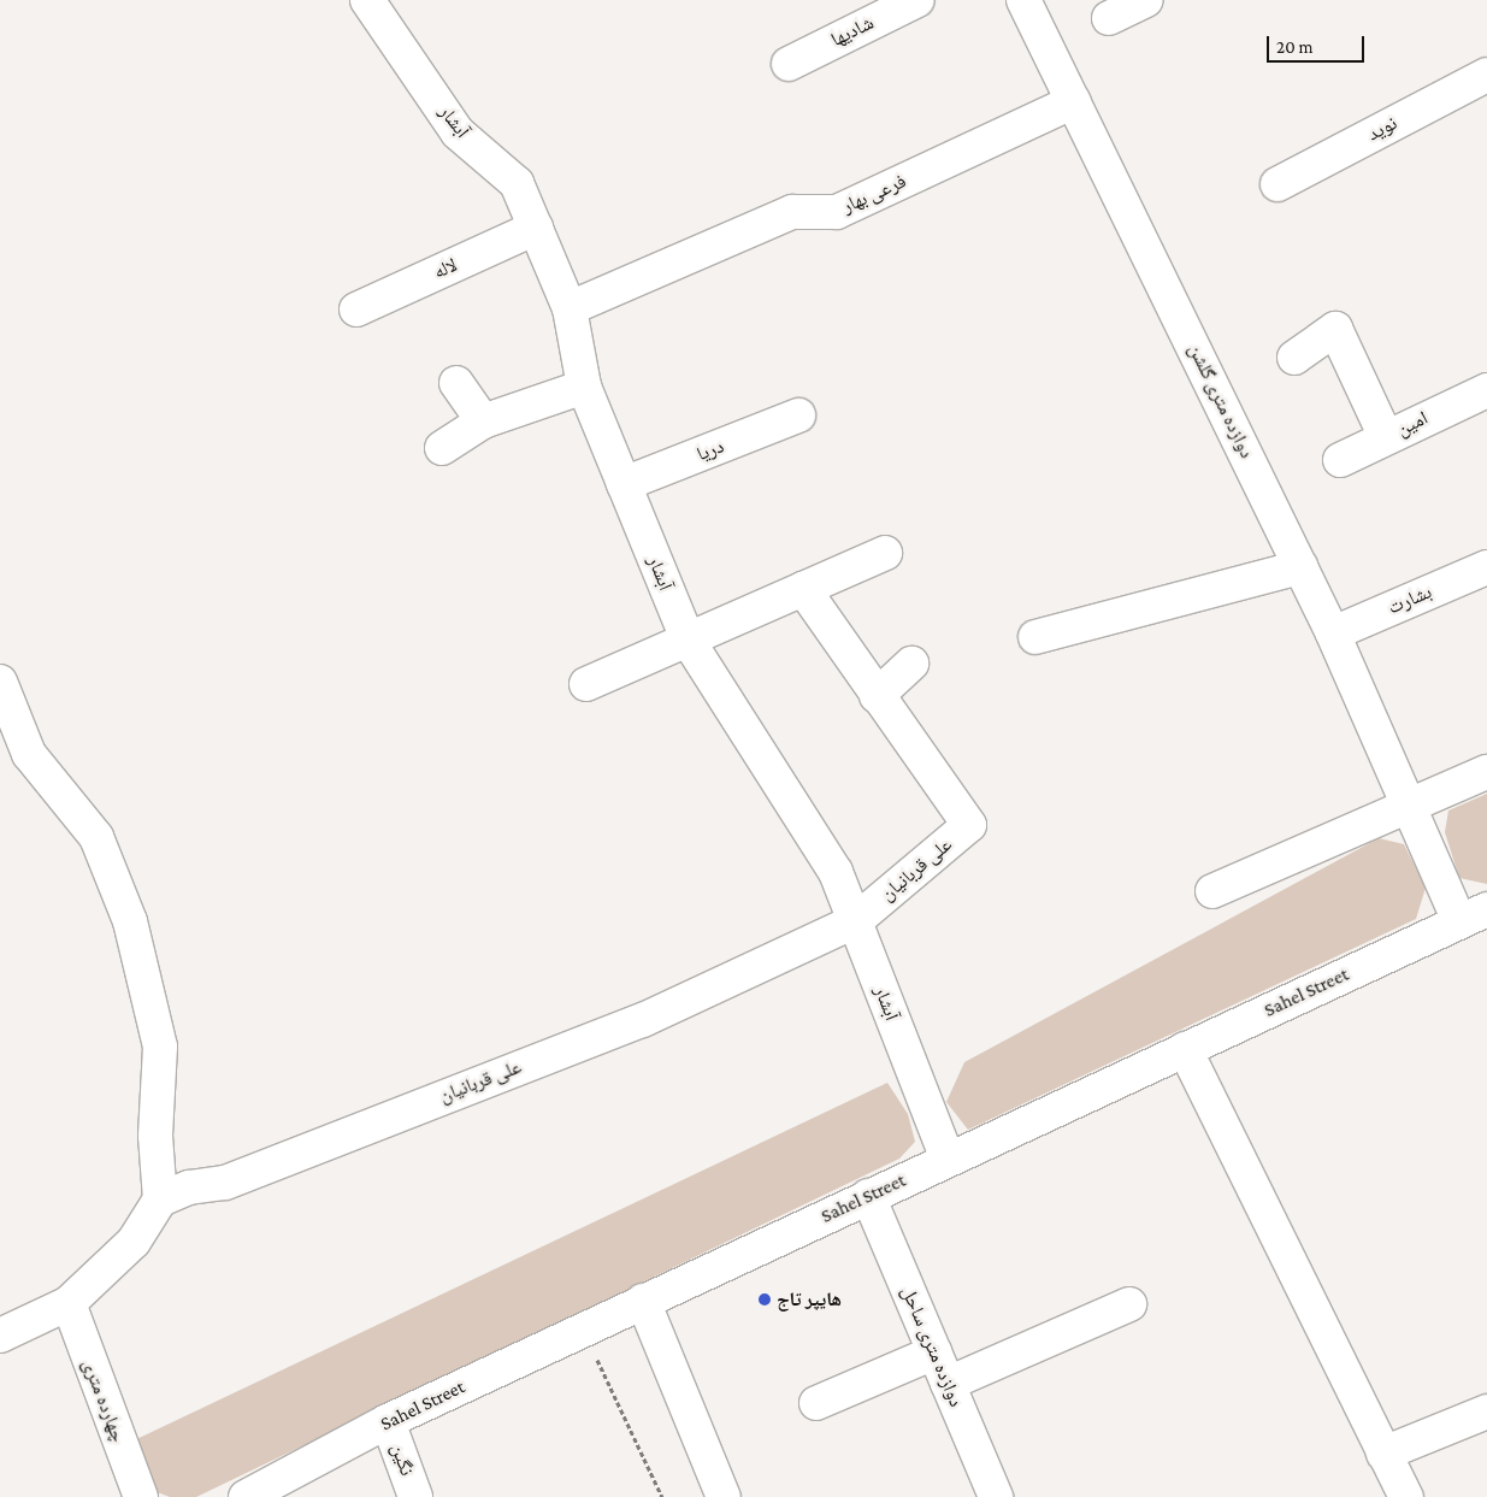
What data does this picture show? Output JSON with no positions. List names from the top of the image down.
{
  "streets": {
    "street": [
      "شادیها",
      "آبشار",
      "نوید",
      "فرعی بهار",
      "لاله",
      "دوازده متری گلشن",
      "امین",
      "دریا",
      "بشارت",
      "علی قربانیان",
      "Sahel Street",
      "دوازده متری ساحل",
      "چهارده متری",
      "نگین"
    ]
  },
  "crossings": [
    ["آبشار", "فرعی بهار"],
    ["آبشار", "لاله"],
    ["آبشار", "دریا"],
    ["آبشار", "علی قربانیان"],
    ["آبشار", "Sahel Street"],
    ["فرعی بهار", "دوازده متری گلشن"],
    ["دوازده متری گلشن", "بشارت"],
    ["دوازده متری گلشن", "Sahel Street"],
    ["Sahel Street", "دوازده متری ساحل"],
    ["Sahel Street", "نگین"]
  ],
  "places": ["هایپر تاج"],
  "scale_bar": "20 m"
}
